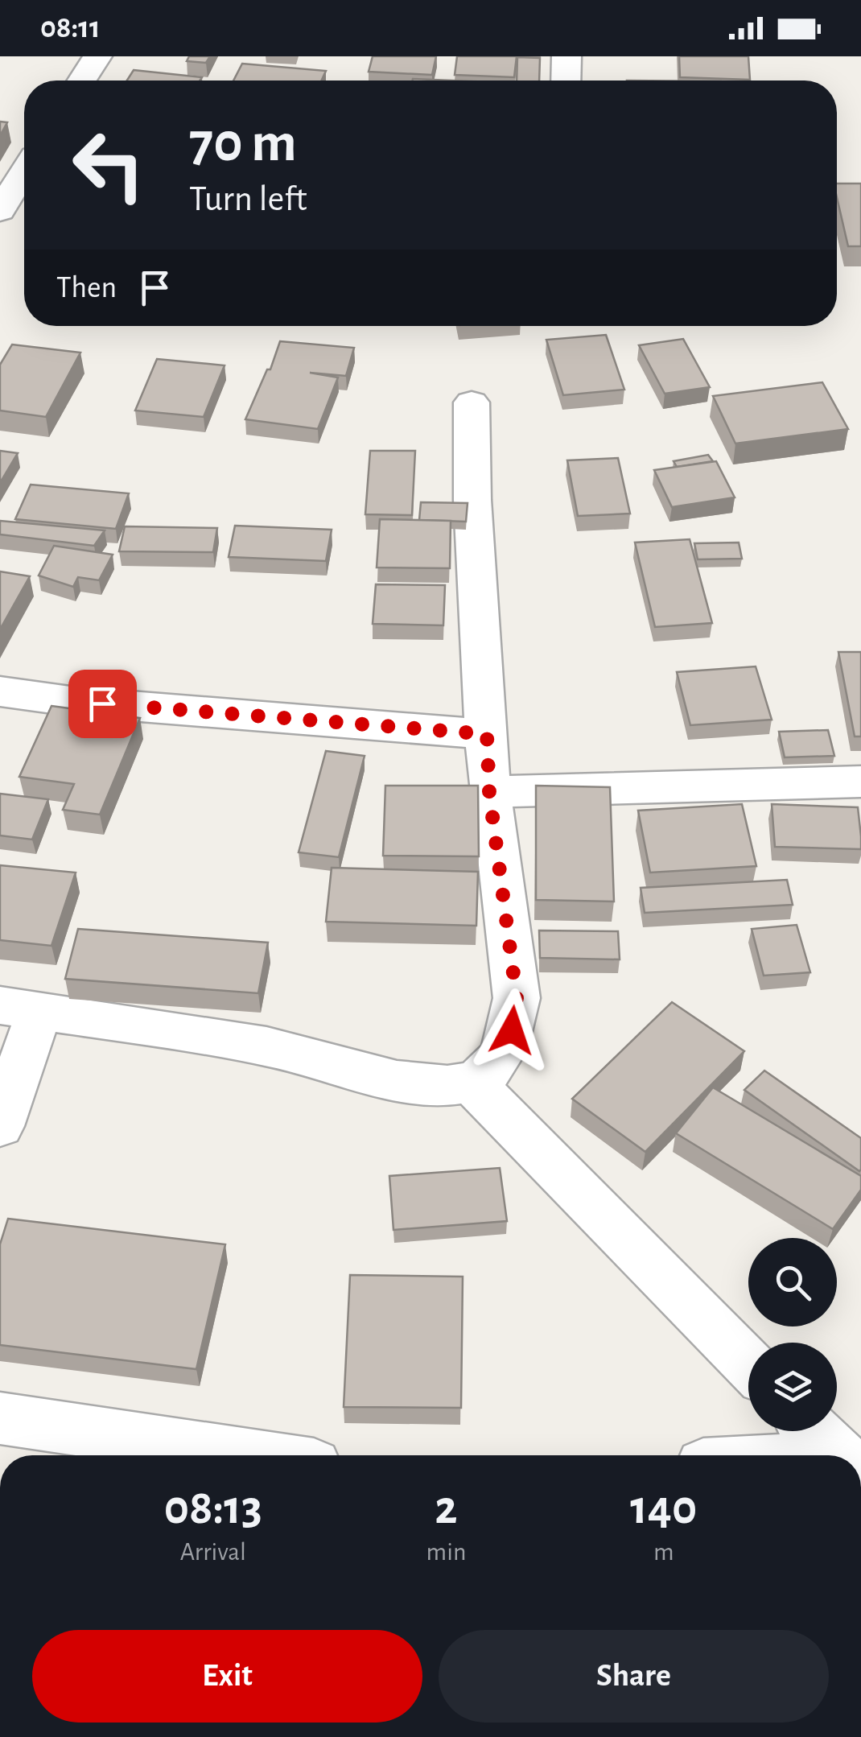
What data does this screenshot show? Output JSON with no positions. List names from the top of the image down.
{
  "page": {
    "status": "08:11",
    "turn": ["70 m", "Turn left"],
    "then": "Then",
    "eta": [
      "08:13",
      "Arrival",
      "2",
      "min",
      "140",
      "m"
    ],
    "buttons": ["Exit", "Share"]
  }
}
